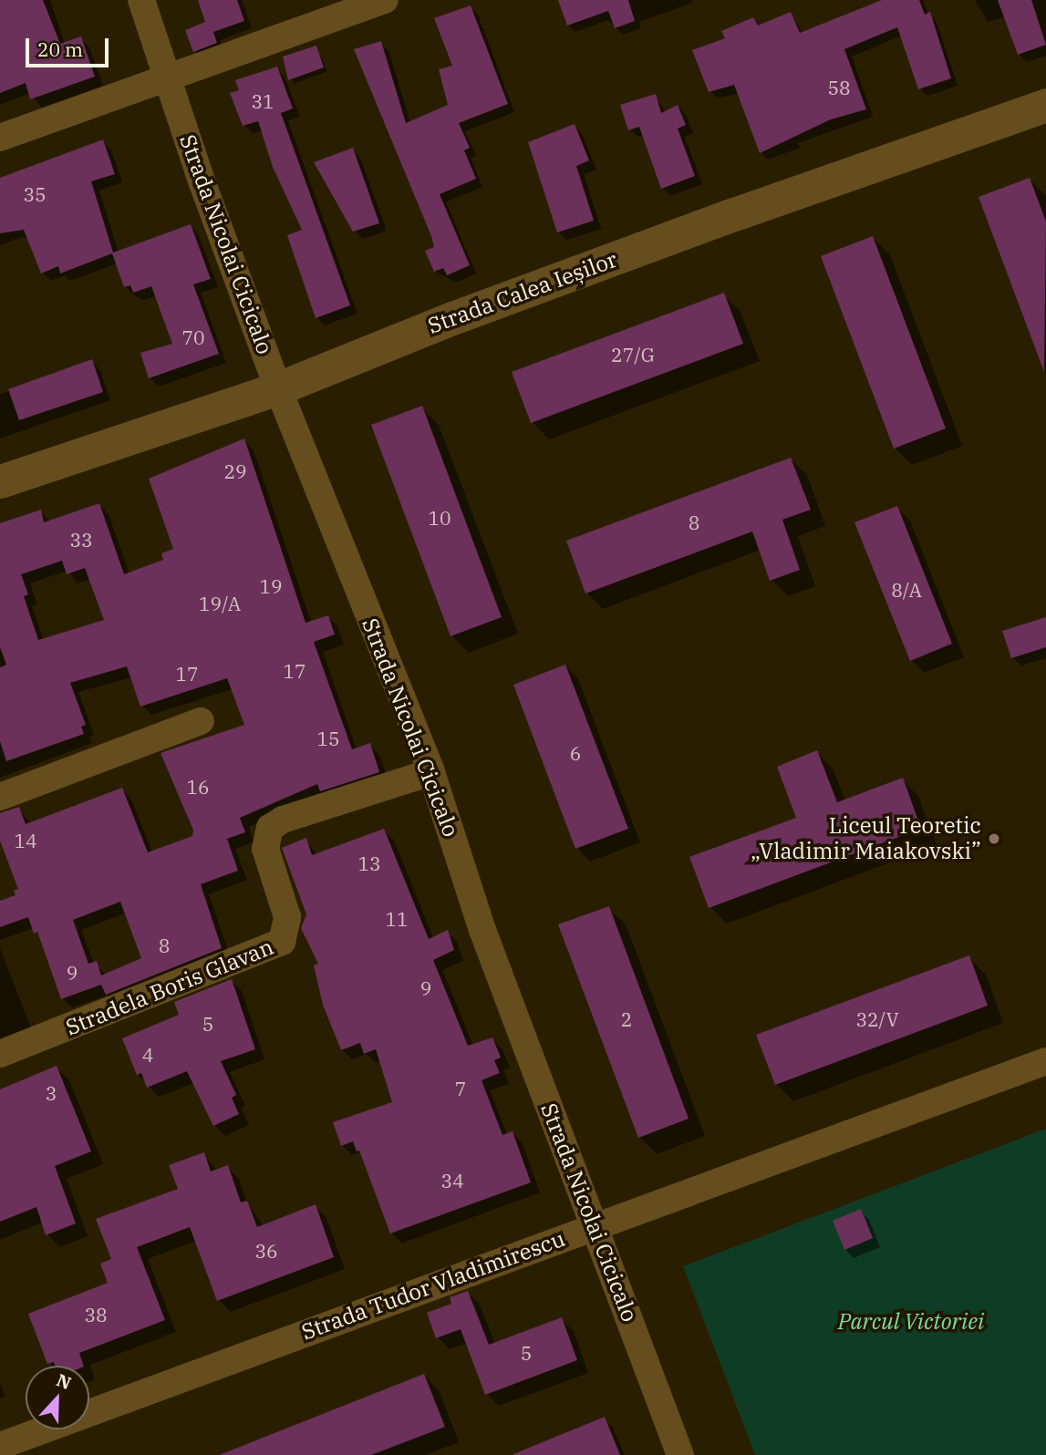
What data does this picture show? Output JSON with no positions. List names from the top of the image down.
{
  "streets": {
    "street": [
      "Strada Nicolai Cicicalo",
      "Strada Calea Ieșilor",
      "Stradela Boris Glavan",
      "Strada Tudor Vladimirescu"
    ]
  },
  "crossings": [
    ["Strada Nicolai Cicicalo", "Strada Calea Ieșilor"],
    ["Strada Nicolai Cicicalo", "Stradela Boris Glavan"],
    ["Strada Nicolai Cicicalo", "Strada Tudor Vladimirescu"]
  ],
  "parks": ["Parcul Victoriei"],
  "places": ["Liceul Teoretic „Vladimir Maiakovski”"],
  "house_numbers": [
    "58",
    "31",
    "35",
    "70",
    "27/G",
    "29",
    "10",
    "8",
    "33",
    "19",
    "8/A",
    "19/A",
    "17",
    "17",
    "15",
    "6",
    "16",
    "14",
    "13",
    "11",
    "8",
    "9",
    "9",
    "2",
    "32/V",
    "5",
    "4",
    "7",
    "3",
    "34",
    "36",
    "38",
    "5"
  ],
  "scale_bar": "20 m",
  "north": "top"
}
